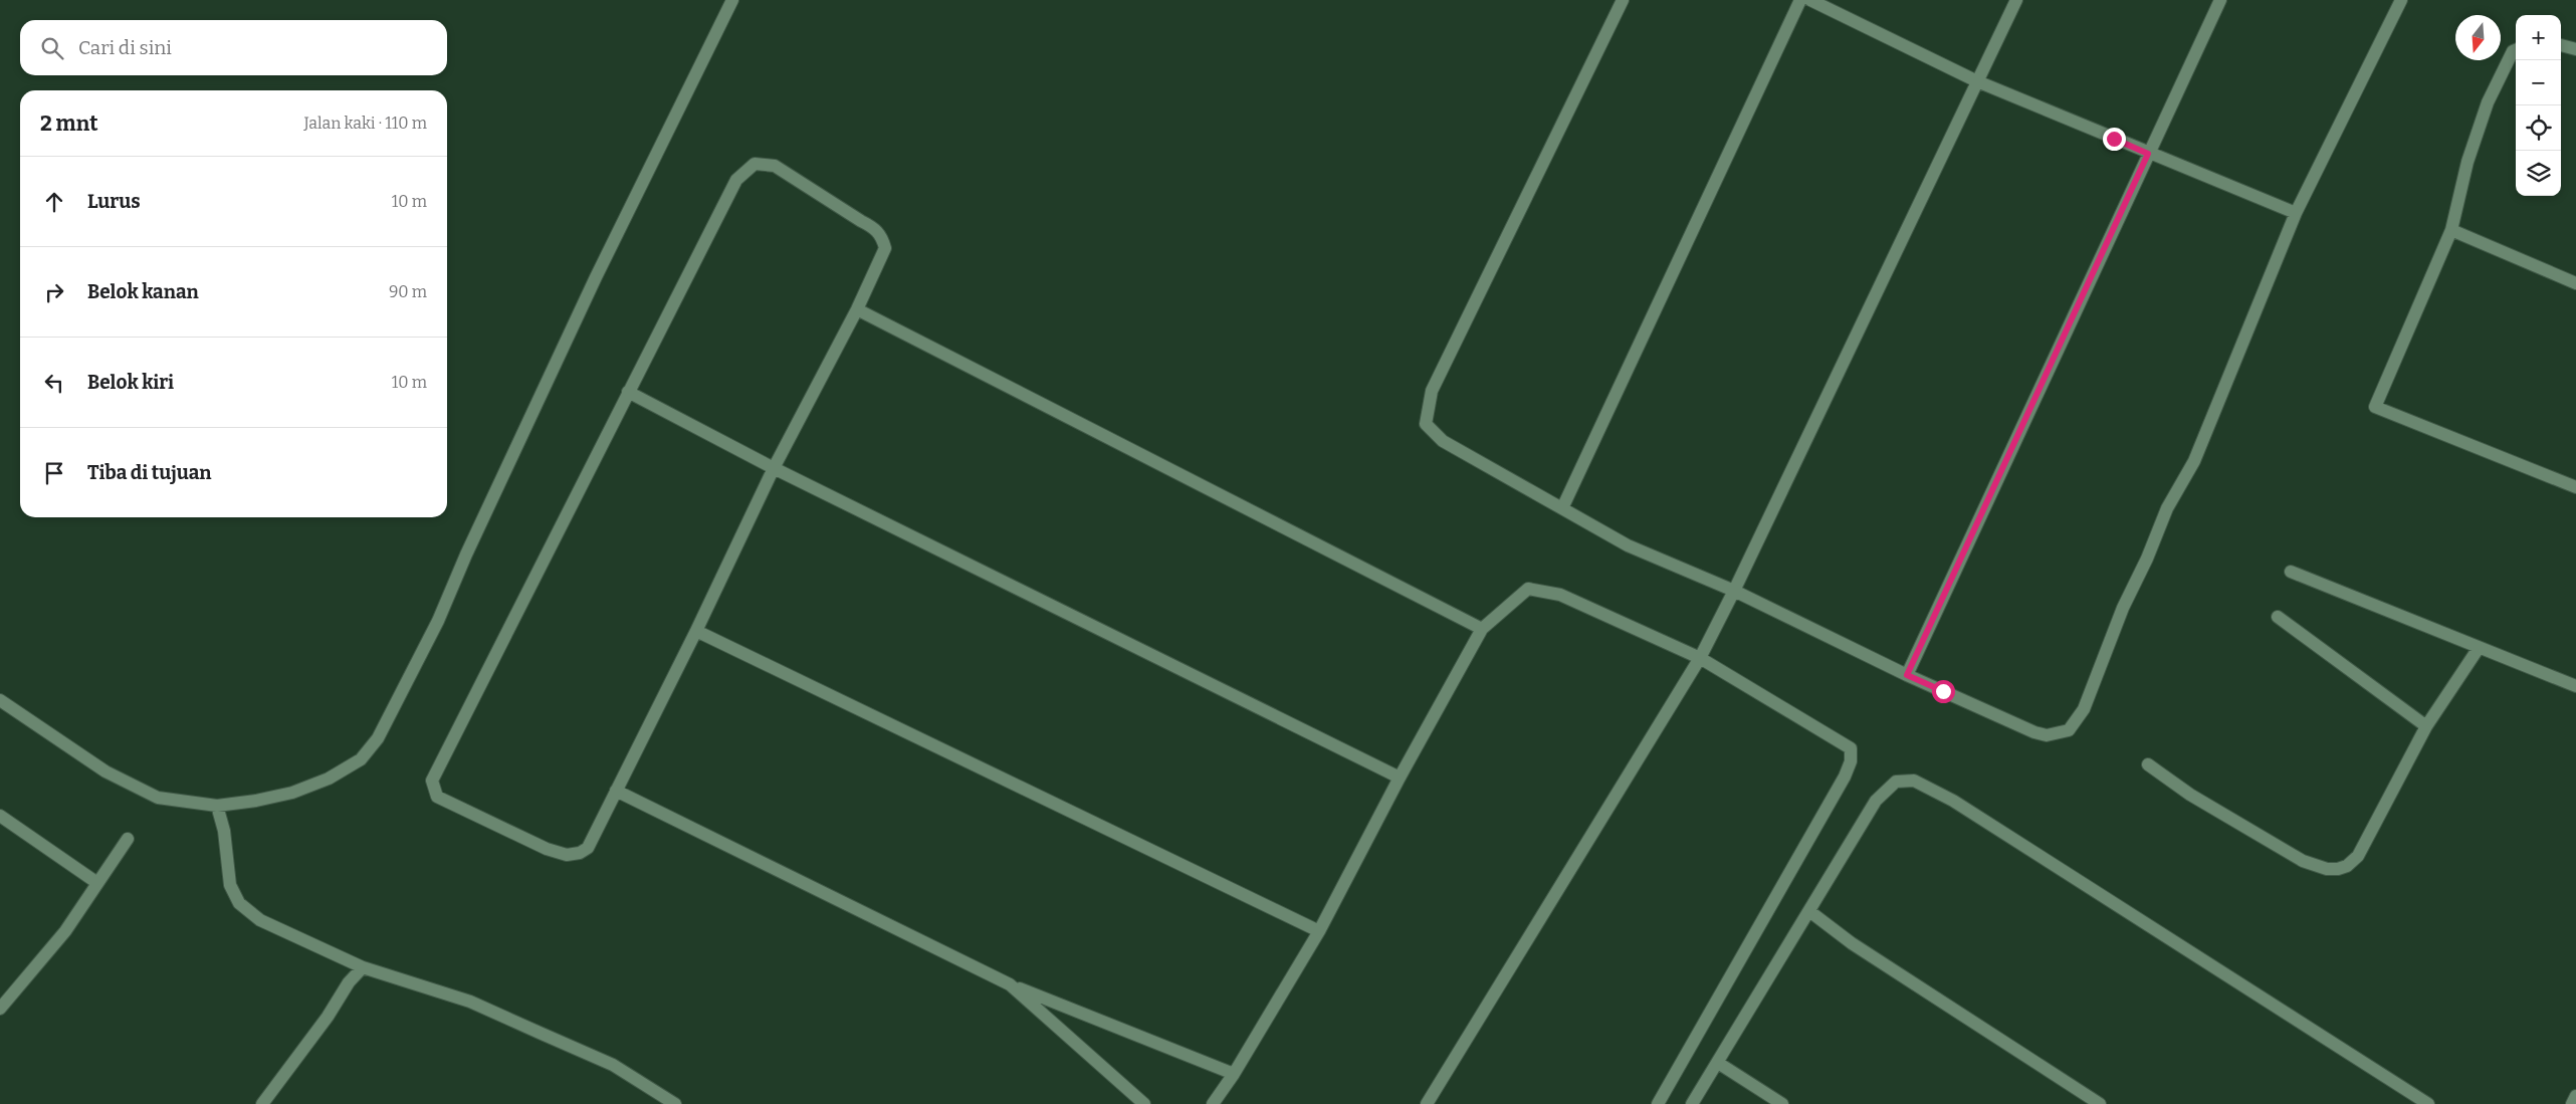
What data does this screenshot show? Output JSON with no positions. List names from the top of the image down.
{
  "north": "bottom",
  "page": {
    "map_buttons": ["+", "−"],
    "search": "Cari di sini",
    "heading": ["2 mnt", "Jalan kaki · 110 m"],
    "list": [
      ["Lurus", "10 m"],
      ["Belok kanan", "90 m"],
      ["Belok kiri", "10 m"],
      "Tiba di tujuan"
    ]
  }
}
